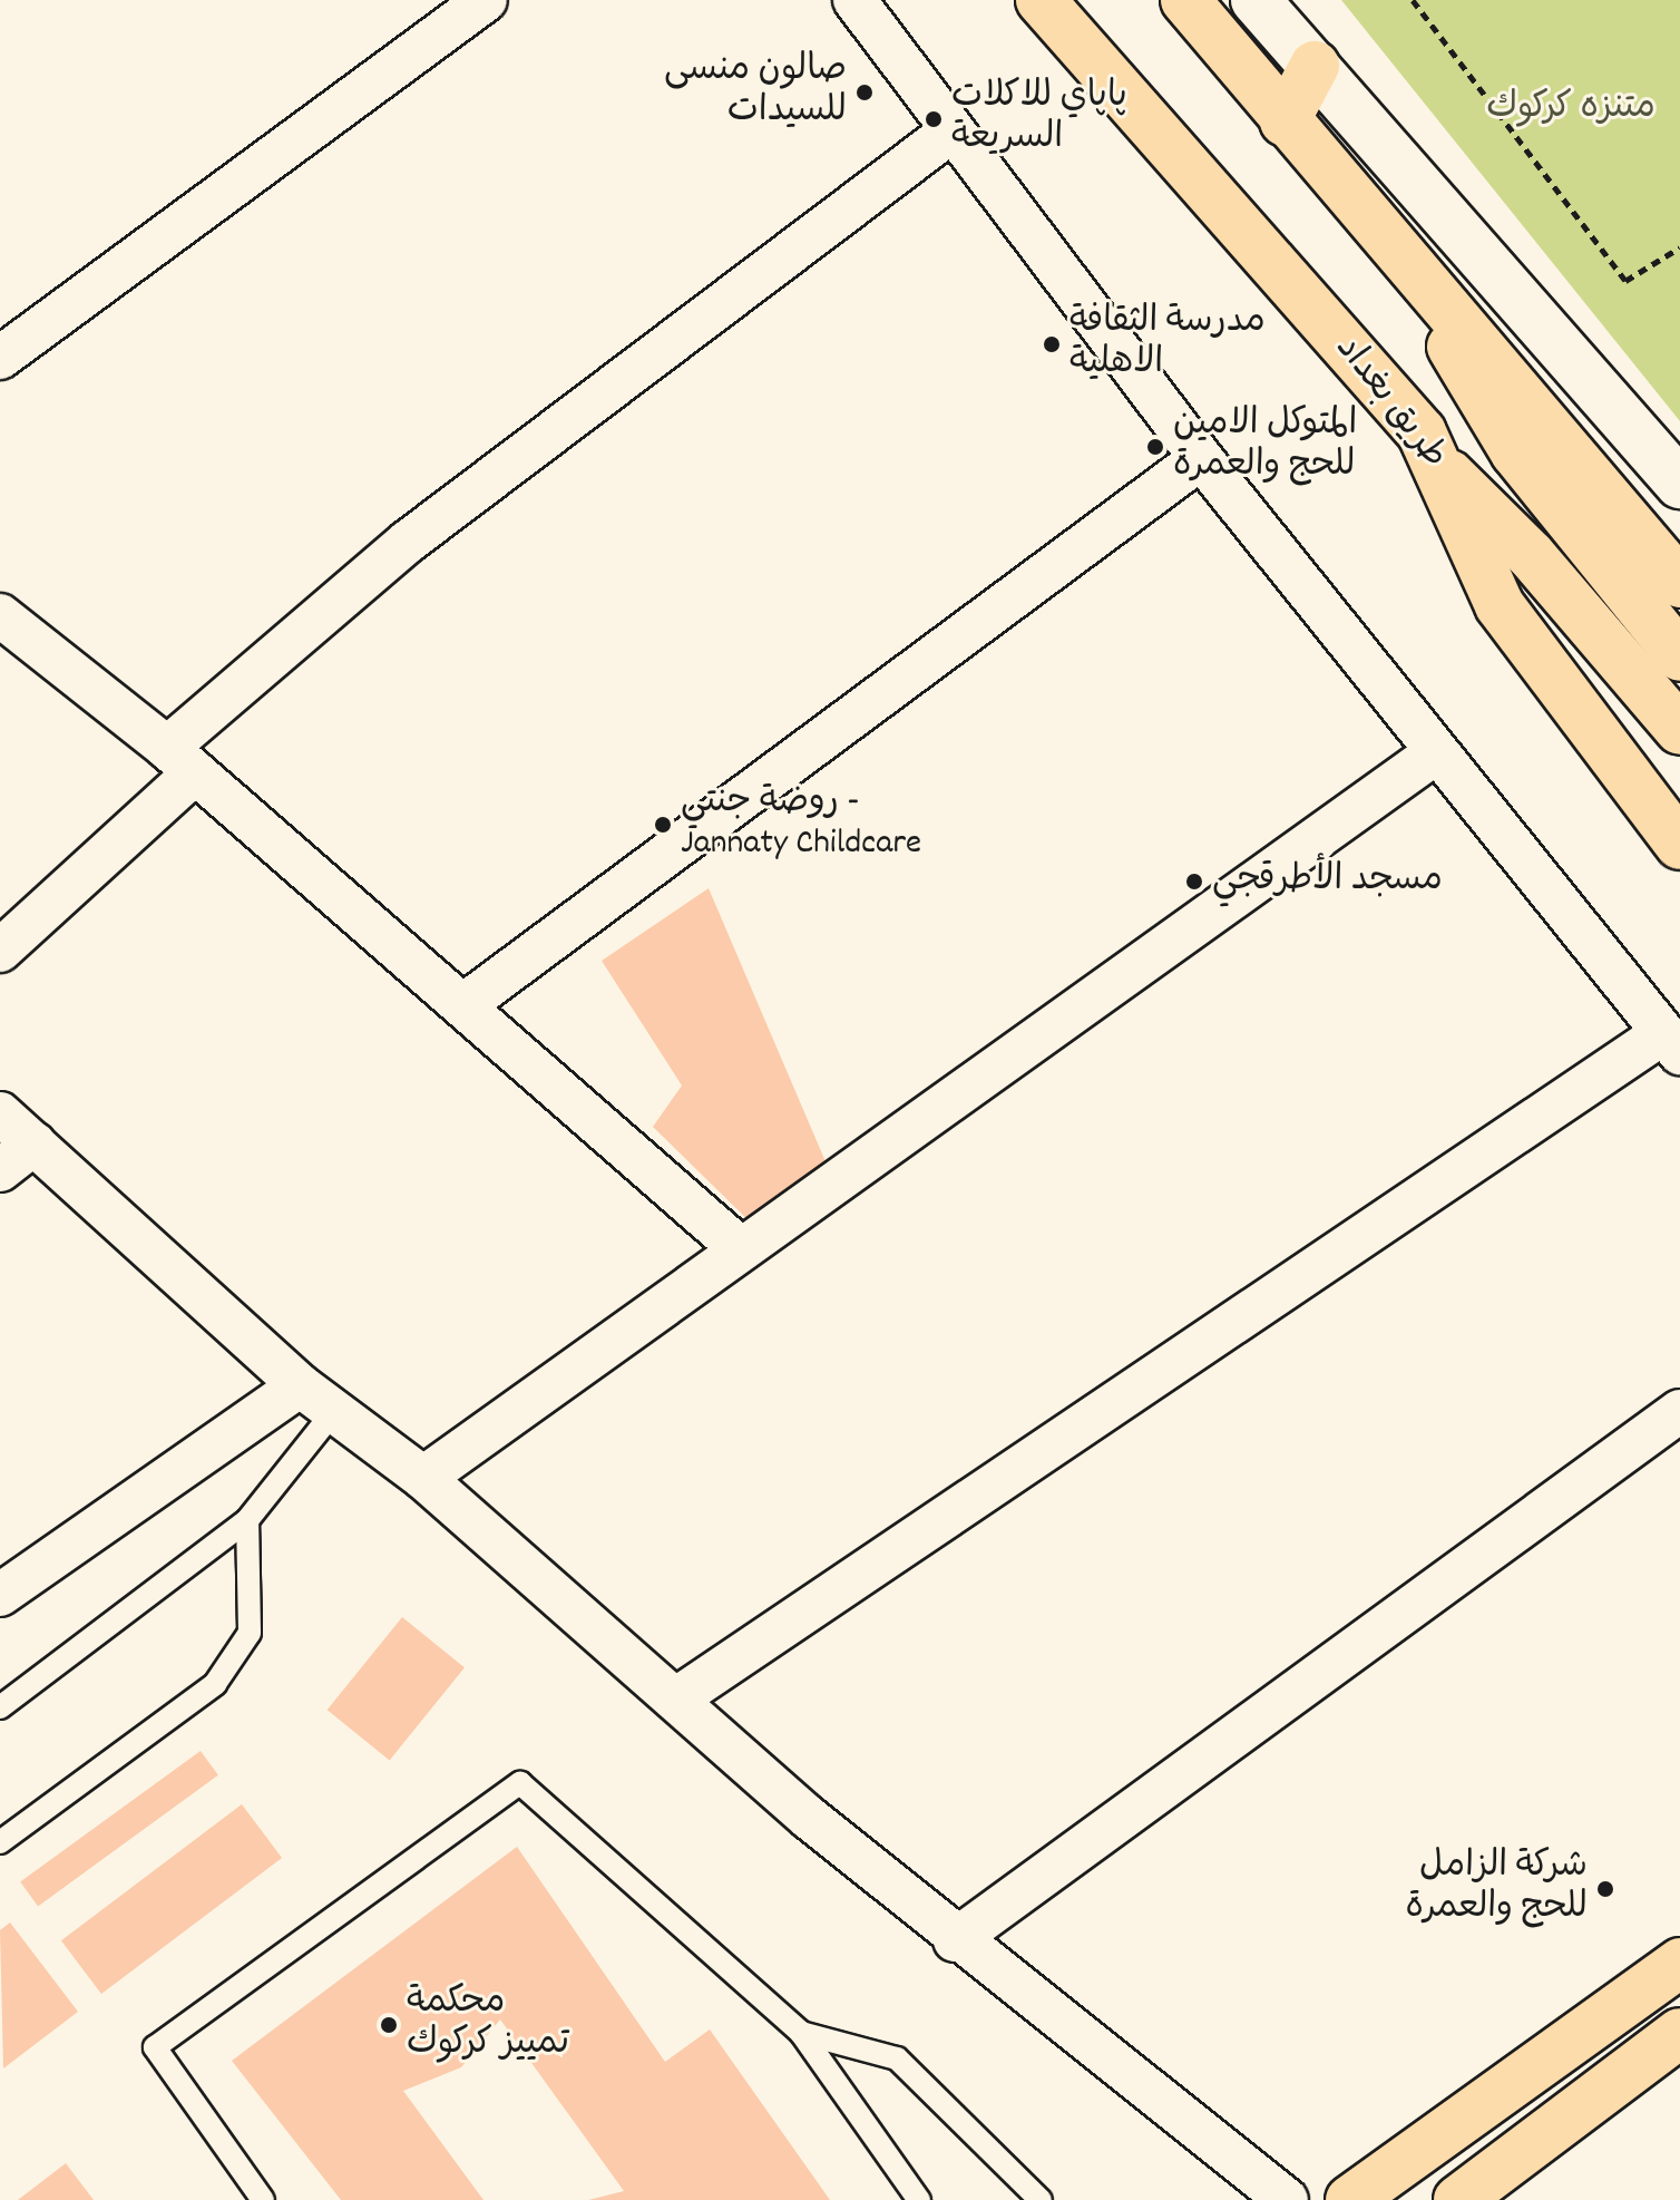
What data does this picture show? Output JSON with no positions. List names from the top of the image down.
{
  "streets": {
    "main road": ["طريق بغداد"]
  },
  "parks": ["متنزه كركوك"],
  "places": [
    "صالون منسى للسيدات",
    "پاپاي للاكلات السريعة",
    "مدرسة الثقافة الاهلية",
    "المتوكل الامين للحج والعمرة",
    "روضة جنتي - Jannaty Childcare",
    "مسجد الأطرقجي",
    "شركة الزامل للحج والعمرة",
    "محكمة تمييز كركوك"
  ]
}
